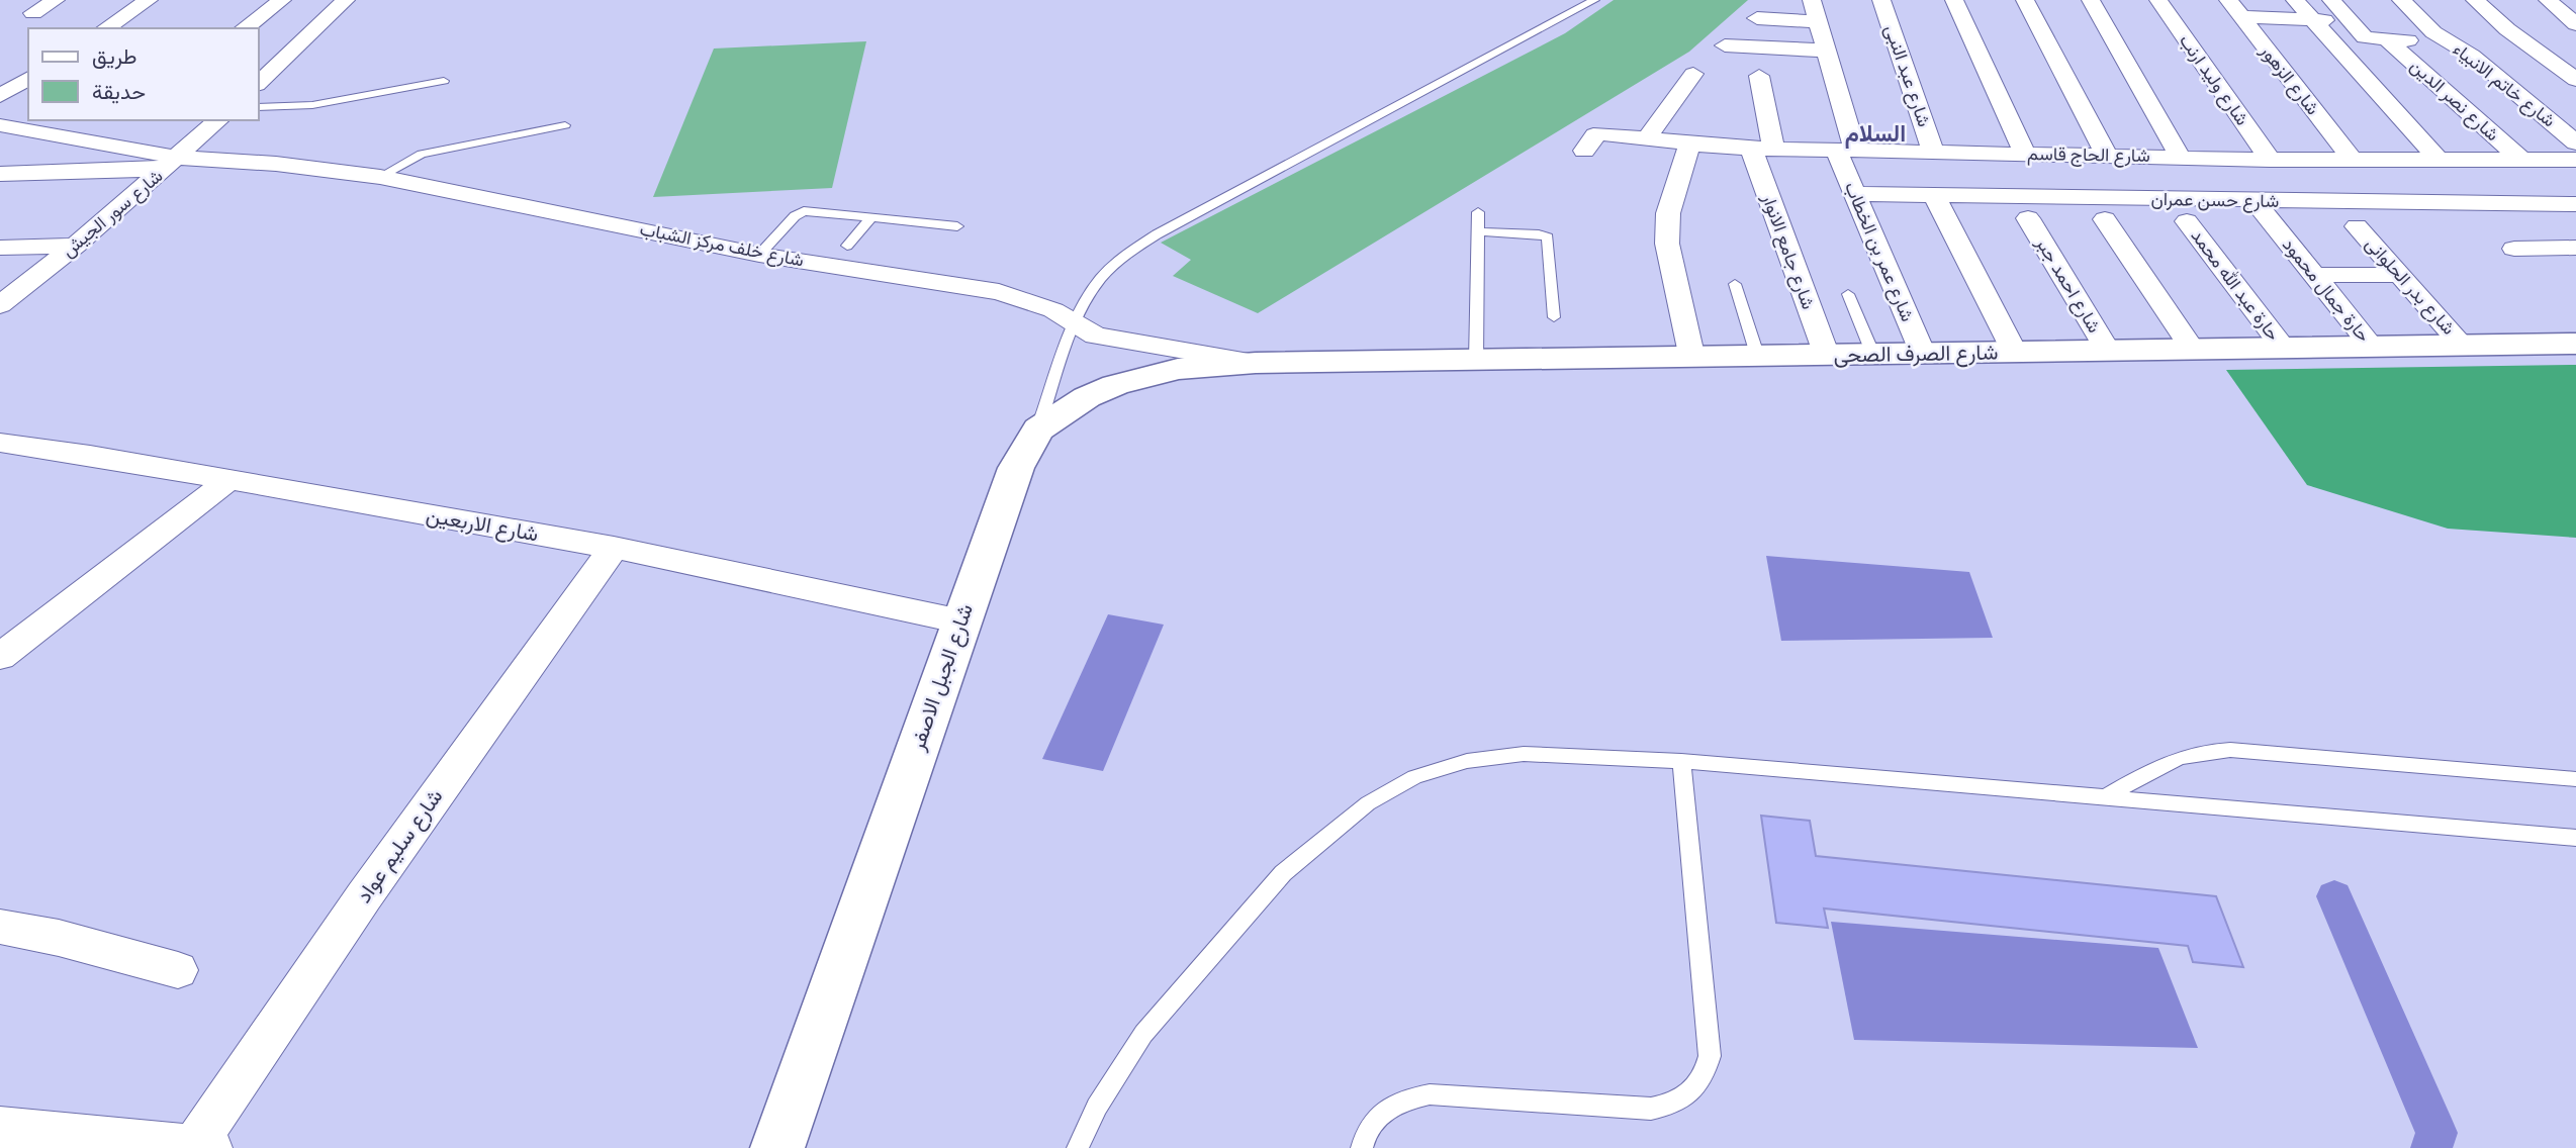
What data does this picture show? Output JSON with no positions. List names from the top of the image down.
{
  "streets": {
    "street": [
      "شارع عبد النبى",
      "شارع وليد ارنب",
      "شارع الزهور",
      "شارع خاتم الانبياء",
      "شارع نصر الدين",
      "شارع الحاج قاسم",
      "شارع حسن عمران",
      "شارع سور الجيش",
      "شارع خلف مركز الشباب",
      "شارع جامع الانوار",
      "شارع عمر بن الخطاب",
      "شارع احمد جبر",
      "حارة عبد الله محمد",
      "شارع بدر الحلوانى",
      "حارة جمال محمود",
      "شارع الصرف الصحى",
      "شارع الاربعين",
      "شارع الجبل الاصفر",
      "شارع سليم عواد"
    ]
  },
  "crossings": [
    ["شارع عبد النبى", "شارع الحاج قاسم"],
    ["شارع وليد ارنب", "شارع الحاج قاسم"],
    ["شارع الزهور", "شارع الحاج قاسم"],
    ["شارع نصر الدين", "شارع الحاج قاسم"],
    ["شارع الحاج قاسم", "شارع جامع الانوار"],
    ["شارع الحاج قاسم", "شارع عمر بن الخطاب"],
    ["شارع حسن عمران", "شارع عمر بن الخطاب"],
    ["شارع حسن عمران", "حارة جمال محمود"],
    ["شارع سور الجيش", "شارع خلف مركز الشباب"],
    ["شارع خلف مركز الشباب", "شارع الصرف الصحى"],
    ["شارع خلف مركز الشباب", "شارع الجبل الاصفر"],
    ["شارع جامع الانوار", "شارع الصرف الصحى"],
    ["شارع عمر بن الخطاب", "شارع الصرف الصحى"],
    ["شارع احمد جبر", "شارع الصرف الصحى"],
    ["حارة عبد الله محمد", "شارع الصرف الصحى"],
    ["شارع بدر الحلوانى", "شارع الصرف الصحى"],
    ["حارة جمال محمود", "شارع الصرف الصحى"],
    ["شارع الصرف الصحى", "شارع الجبل الاصفر"],
    ["شارع الاربعين", "شارع الجبل الاصفر"],
    ["شارع الاربعين", "شارع سليم عواد"]
  ],
  "districts": ["السلام"],
  "legend": ["طريق", "حديقة"]
}
